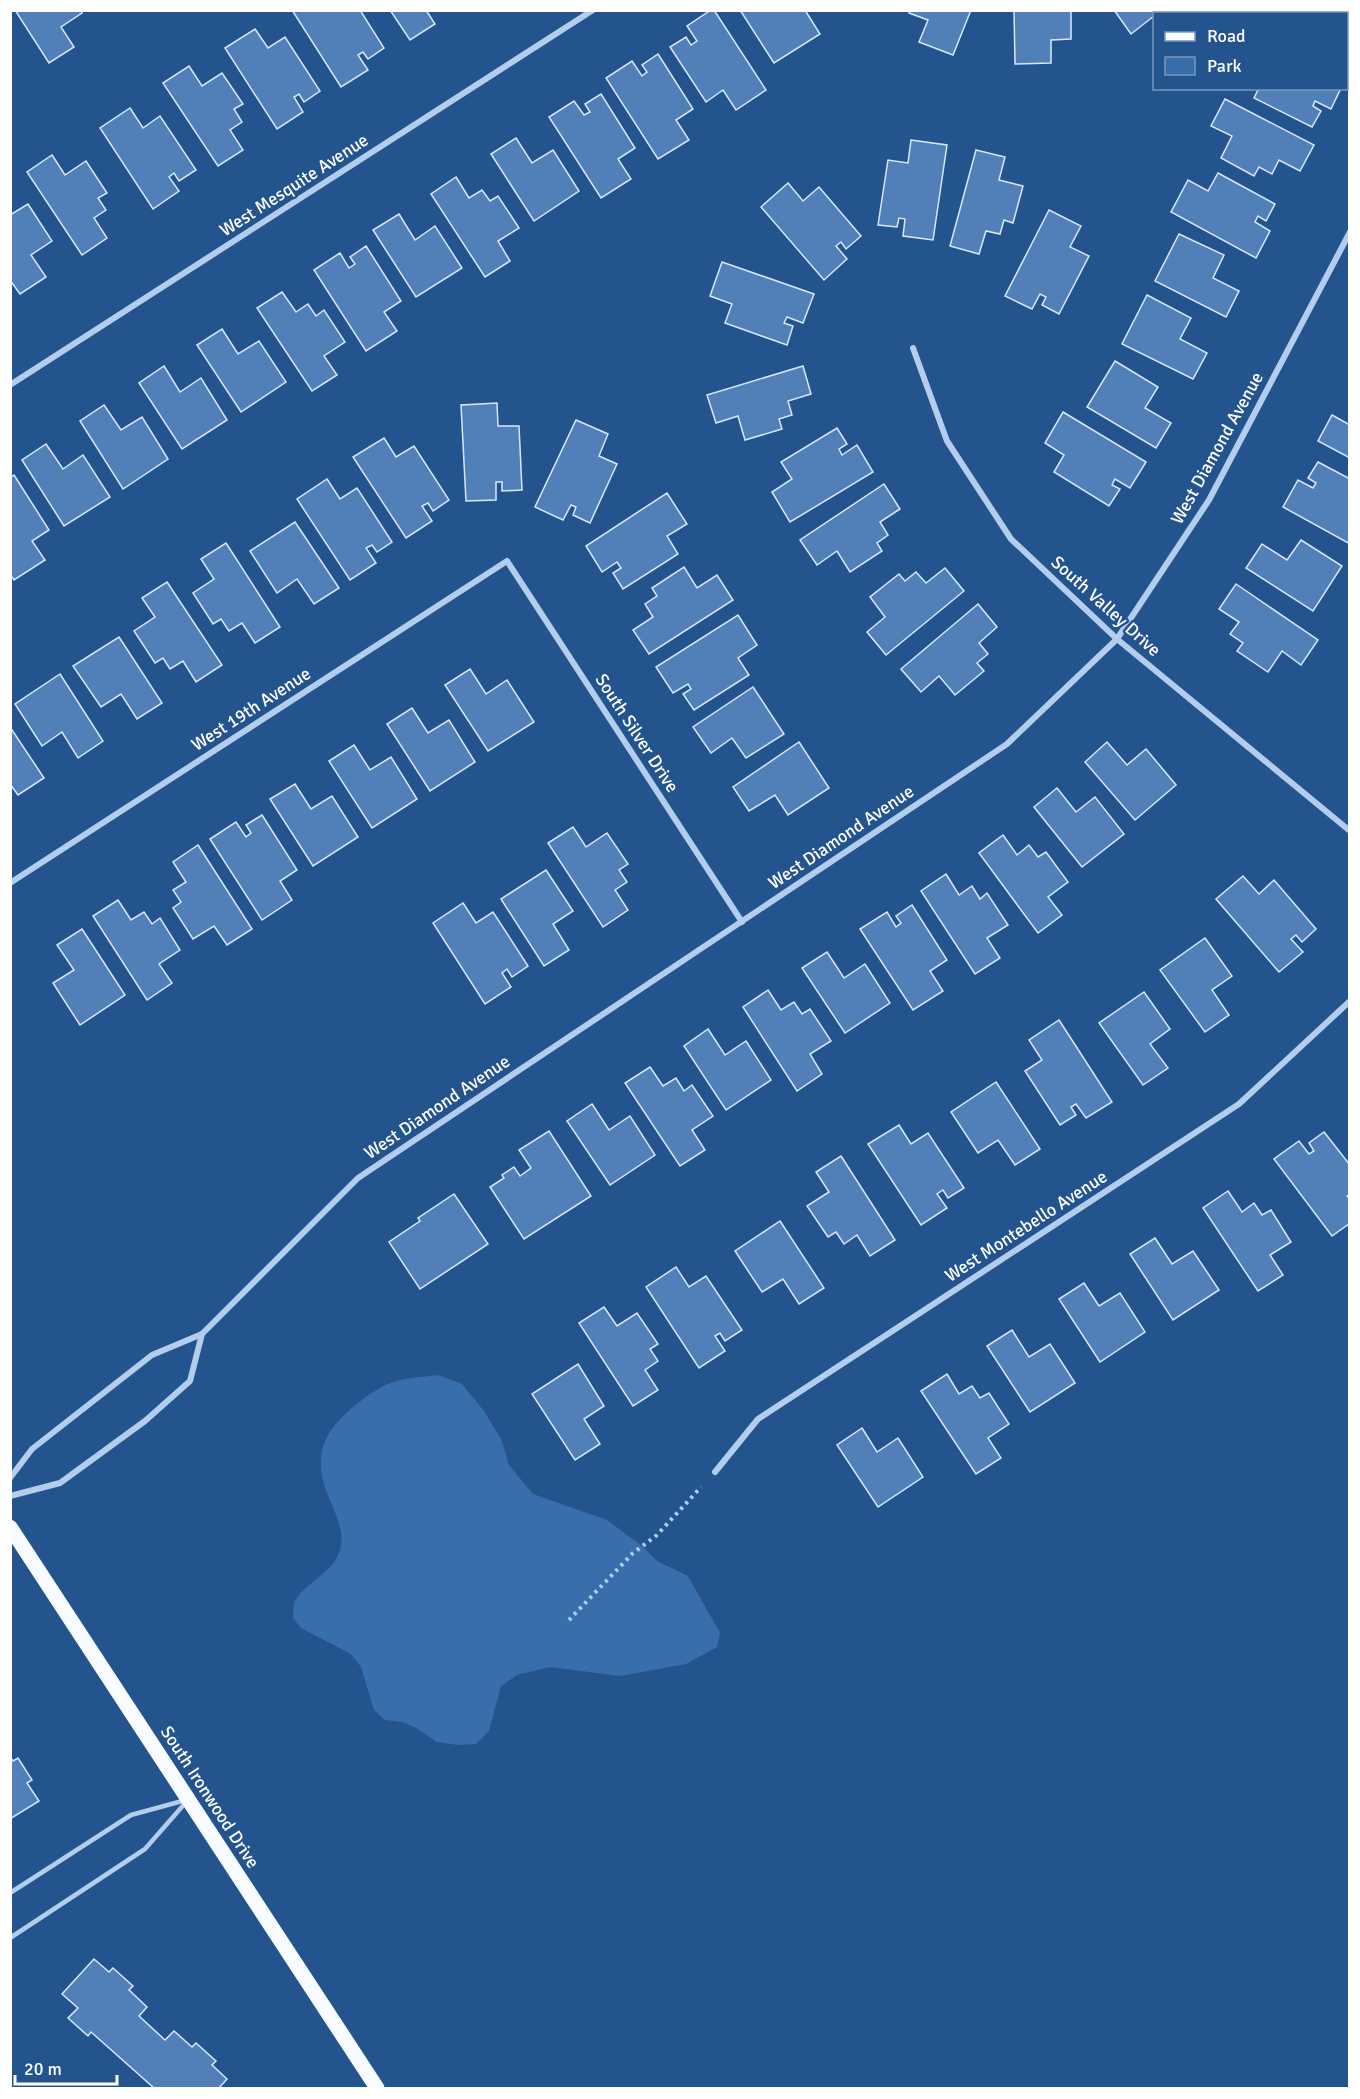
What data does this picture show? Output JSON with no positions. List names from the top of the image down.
{
  "streets": {
    "main road": ["South Ironwood Drive"],
    "street": [
      "West Mesquite Avenue",
      "West Diamond Avenue",
      "South Valley Drive",
      "West 19th Avenue",
      "South Silver Drive",
      "West Montebello Avenue"
    ]
  },
  "crossings": [
    ["West Diamond Avenue", "South Valley Drive"],
    ["West Diamond Avenue", "South Silver Drive"],
    ["West 19th Avenue", "South Silver Drive"]
  ],
  "legend": ["Road", "Park"],
  "scale_bar": "20 m"
}
